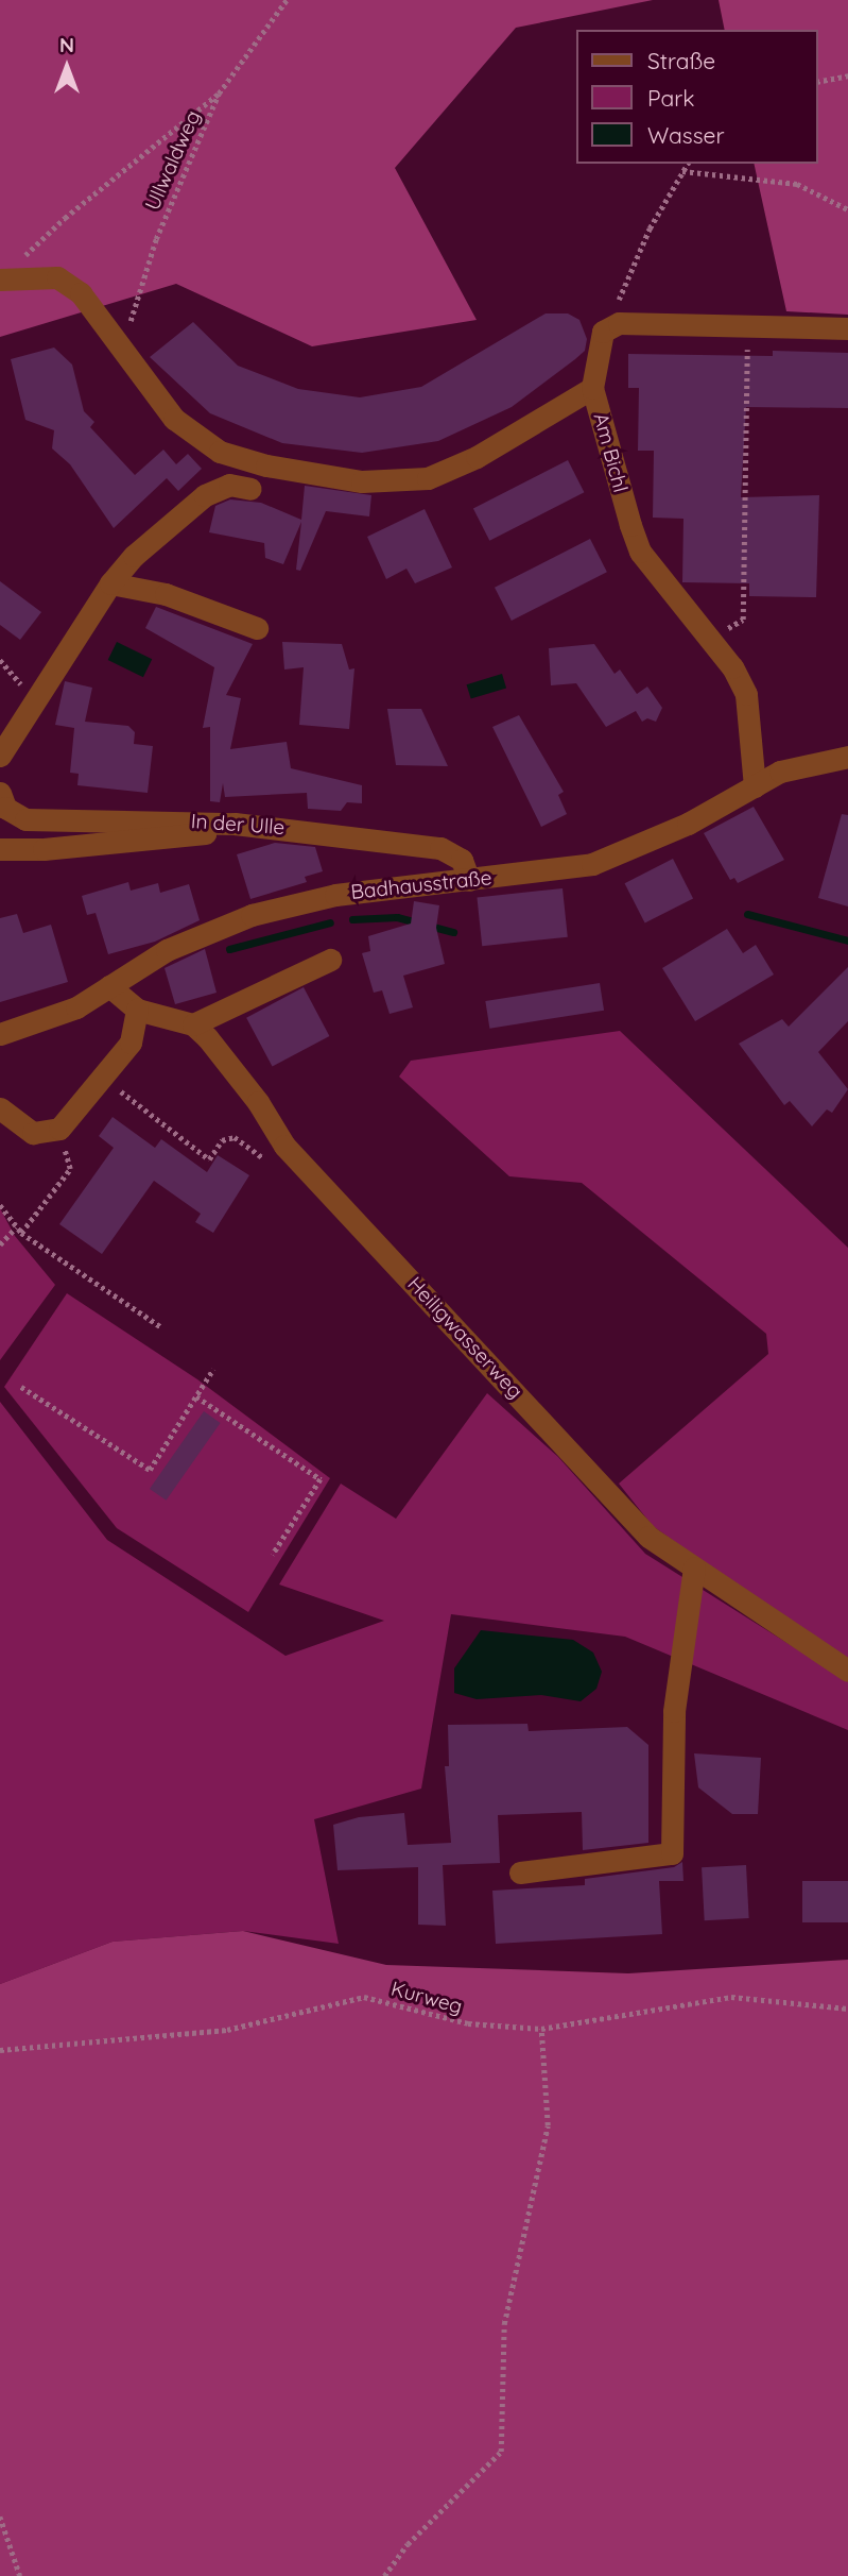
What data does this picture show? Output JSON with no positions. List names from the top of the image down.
{
  "streets": {
    "street": [
      "Am Bichl",
      "In der Ulle",
      "Badhausstraße",
      "Heiligwasserweg"
    ],
    "path": ["Ullwaldweg", "Kurweg"]
  },
  "crossings": [
    ["Am Bichl", "Badhausstraße"],
    ["In der Ulle", "Badhausstraße"]
  ],
  "legend": ["Straße", "Park", "Wasser"],
  "north": "top"
}
